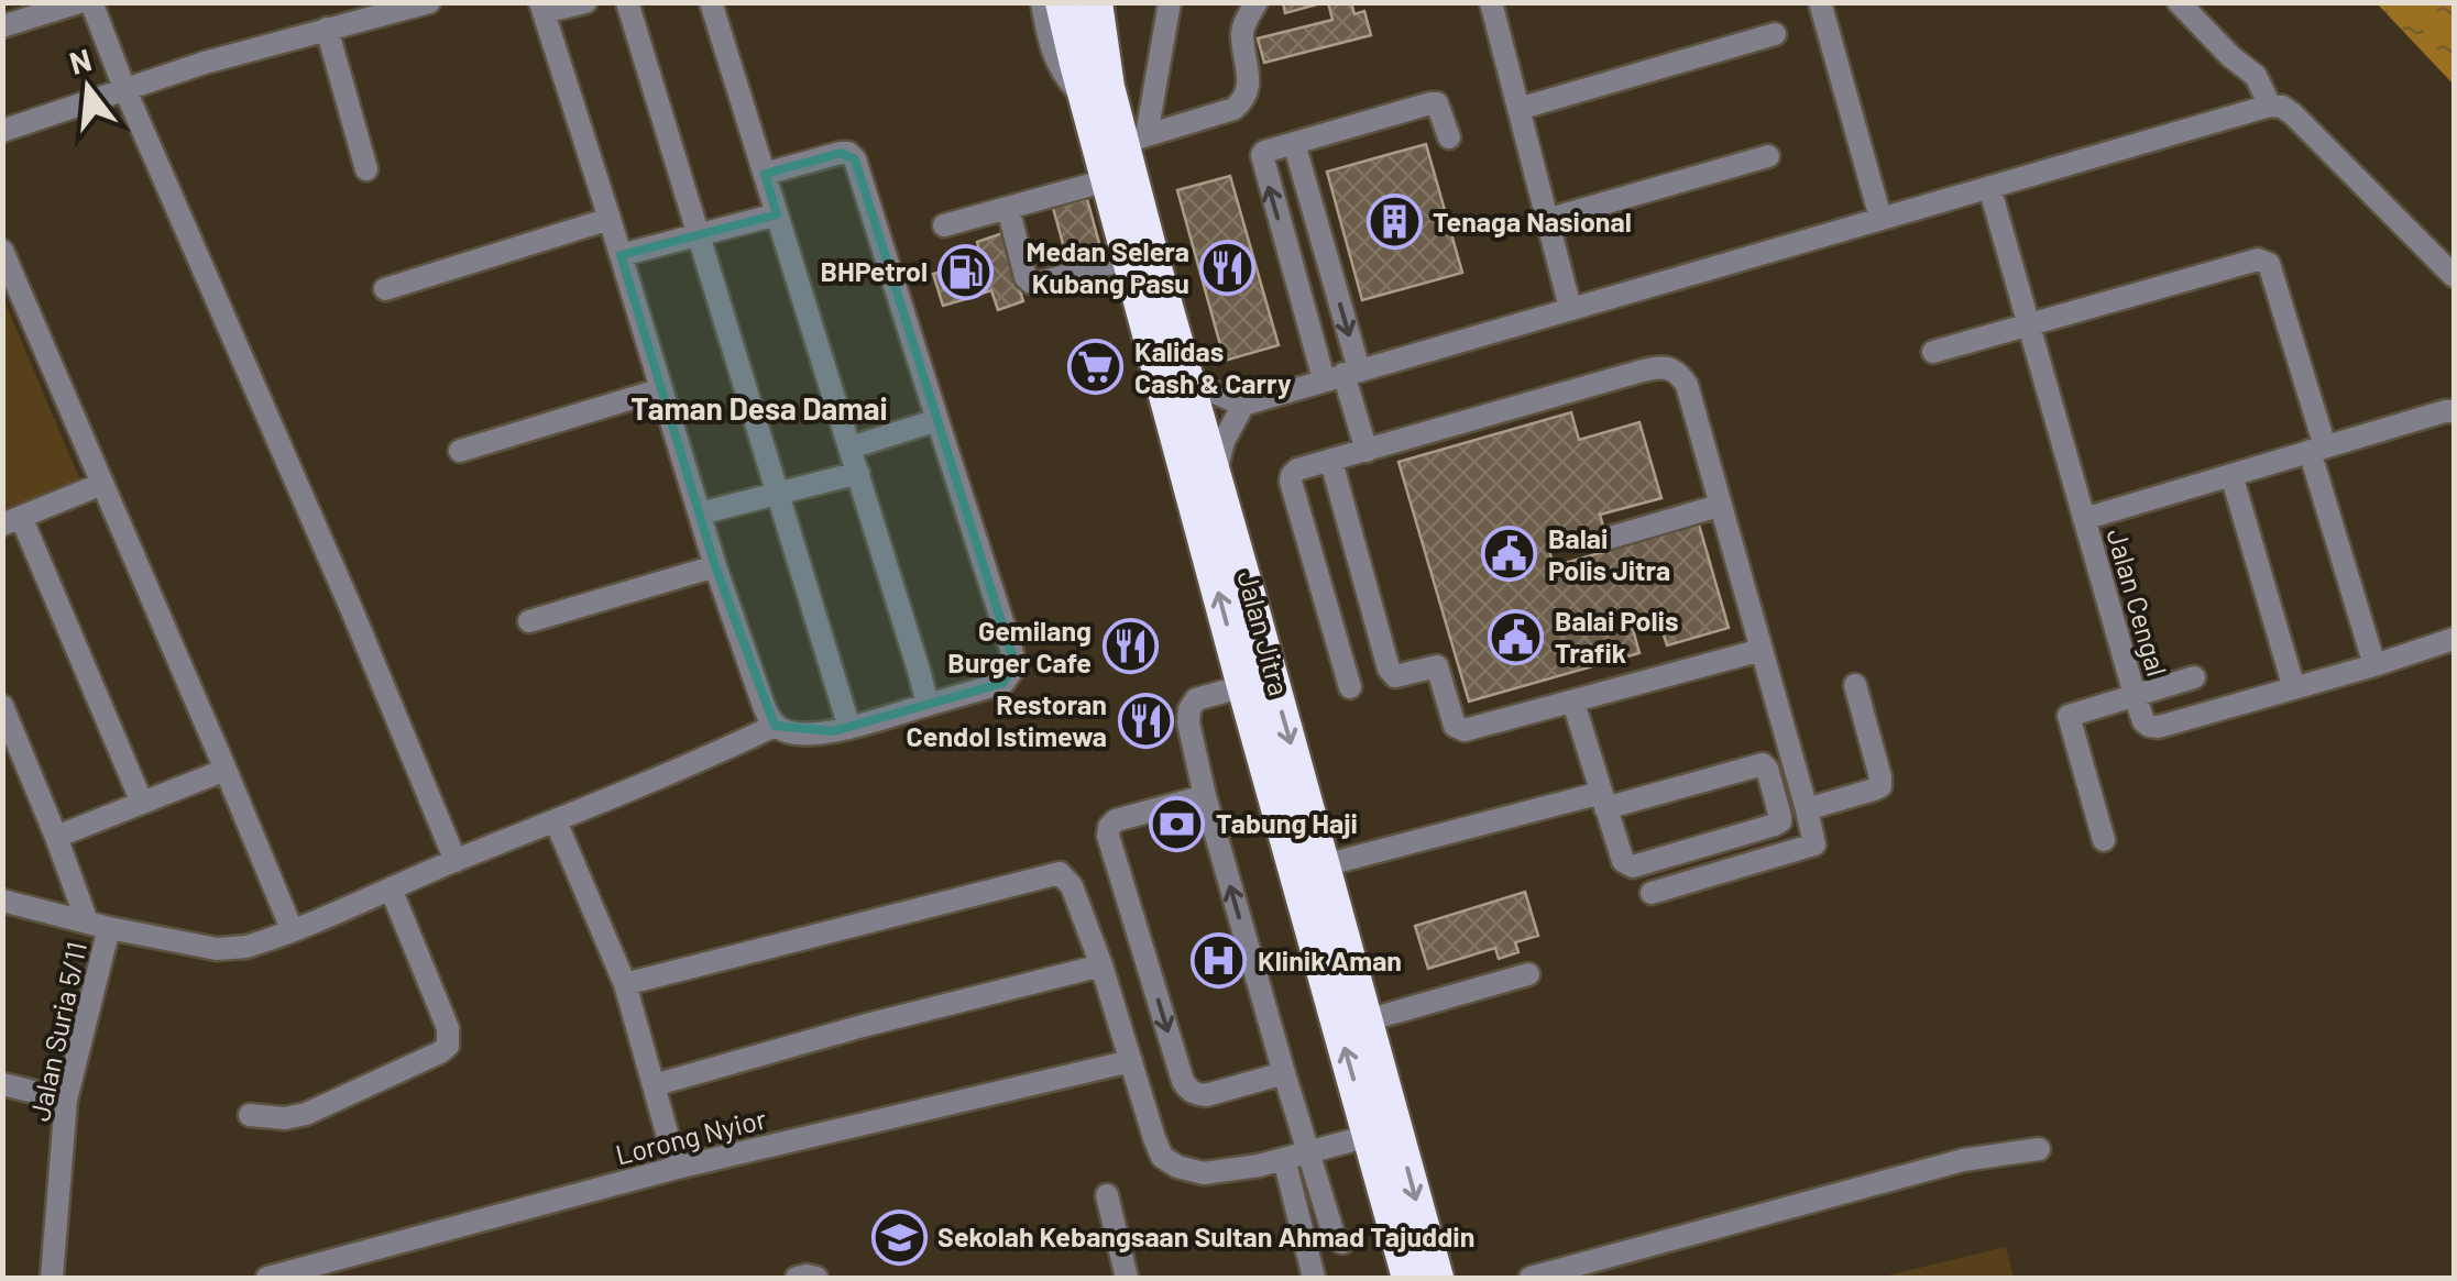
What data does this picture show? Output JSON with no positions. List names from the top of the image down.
{
  "streets": {
    "highway": ["Jalan Jitra"],
    "street": ["Jalan Cengal", "Jalan Suria 5/11", "Lorong Nyior"]
  },
  "districts": ["Taman Desa Damai"],
  "places": {
    "building": ["Tenaga Nasional"],
    "restaurant": ["Medan Selera Kubang Pasu", "Gemilang Burger Cafe", "Restoran Cendol Istimewa"],
    "fuel station": ["BHPetrol"],
    "supermarket": ["Kalidas Cash & Carry"],
    "public building": ["Balai Polis Jitra", "Balai Polis Trafik"],
    "bank": ["Tabung Haji"],
    "hospital": ["Klinik Aman"],
    "school or university": ["Sekolah Kebangsaan Sultan Ahmad Tajuddin"]
  },
  "north": "top"
}
